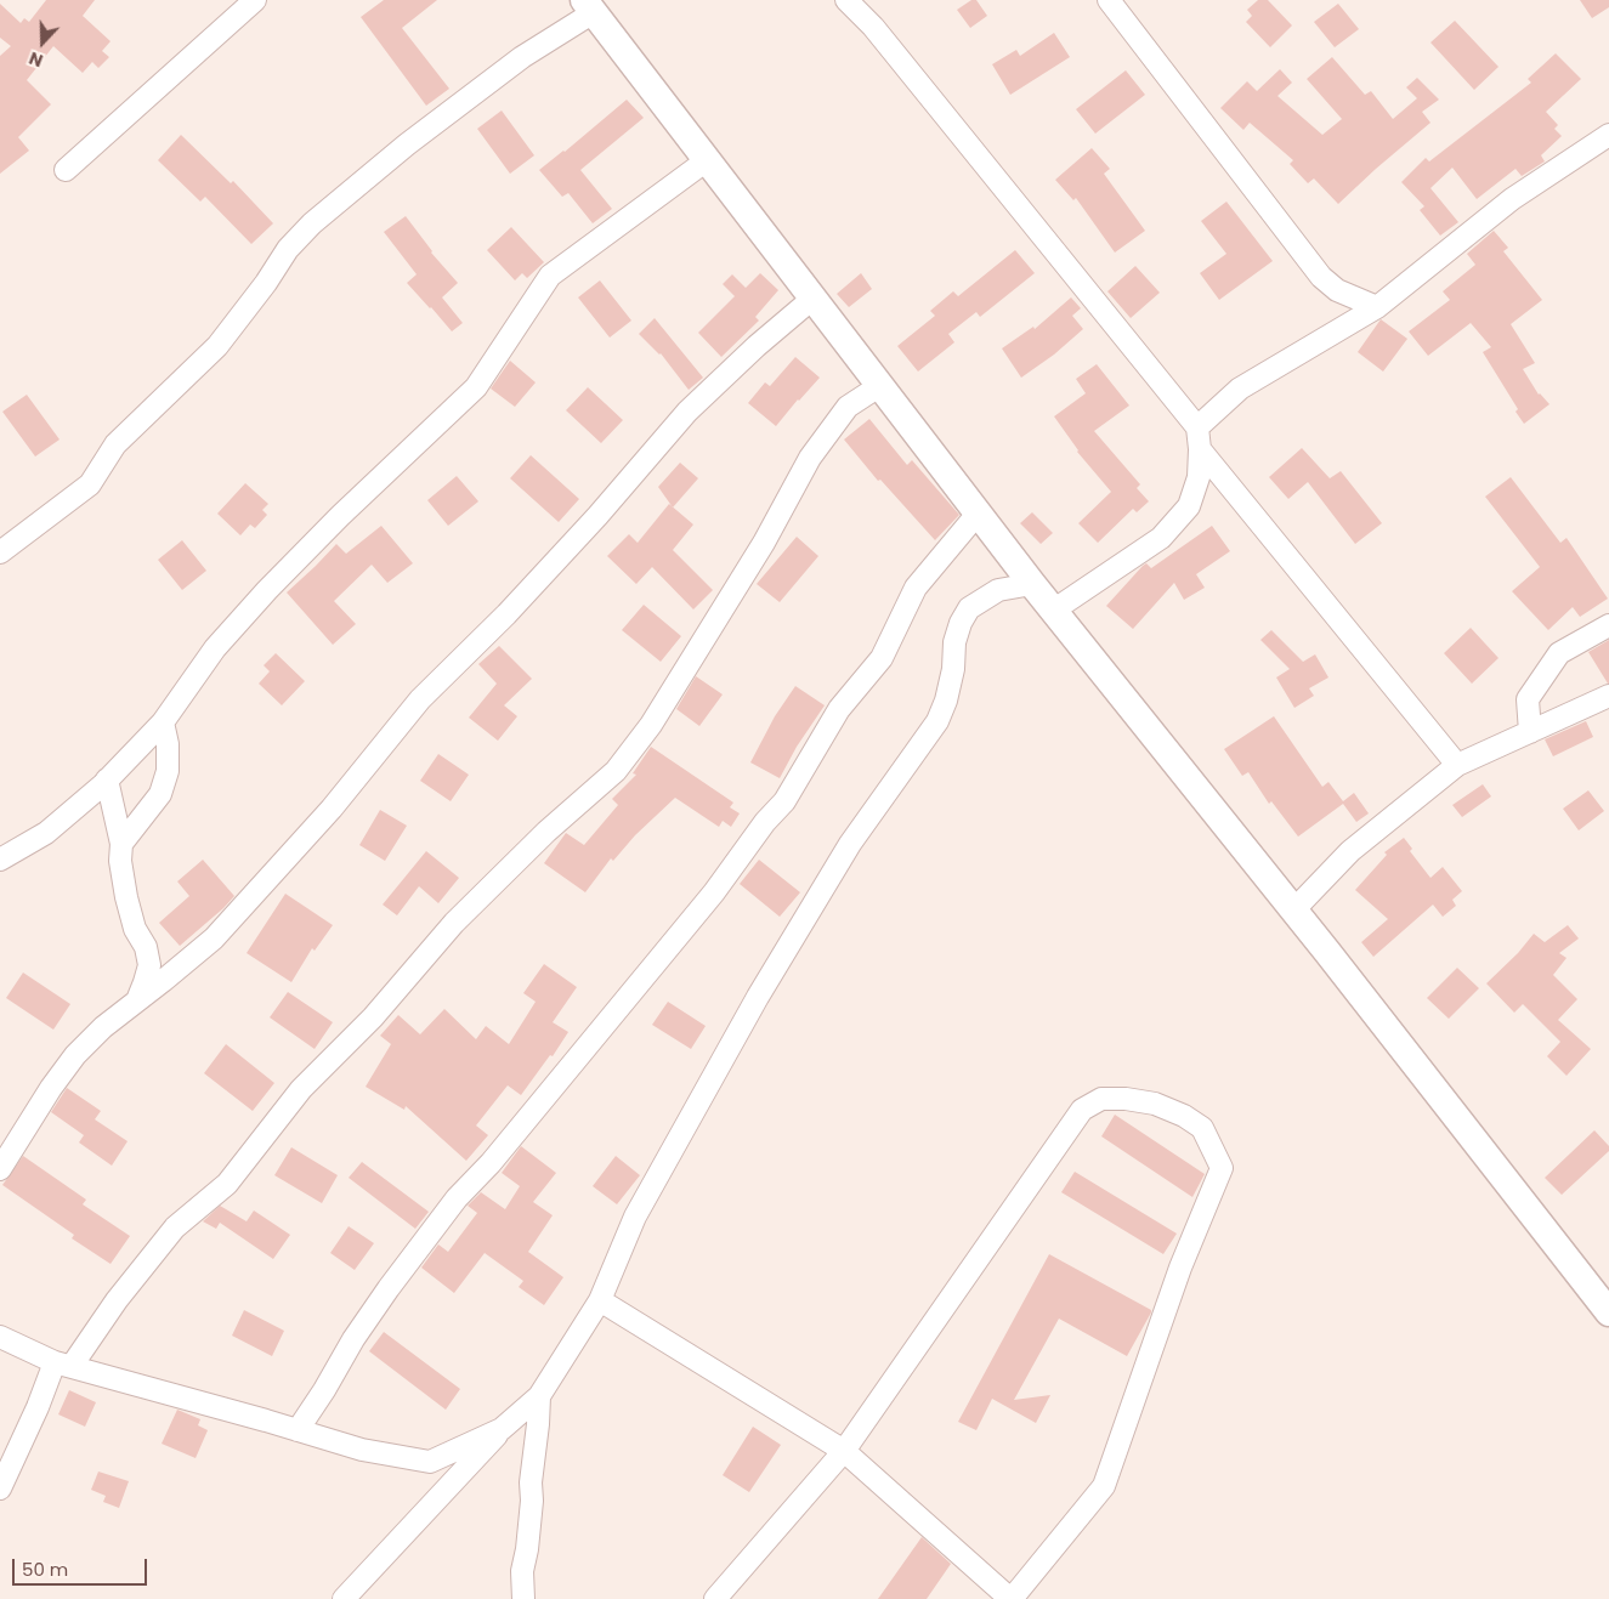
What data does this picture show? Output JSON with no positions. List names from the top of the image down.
{
  "scale_bar": "50 m",
  "north": "bottom"
}
